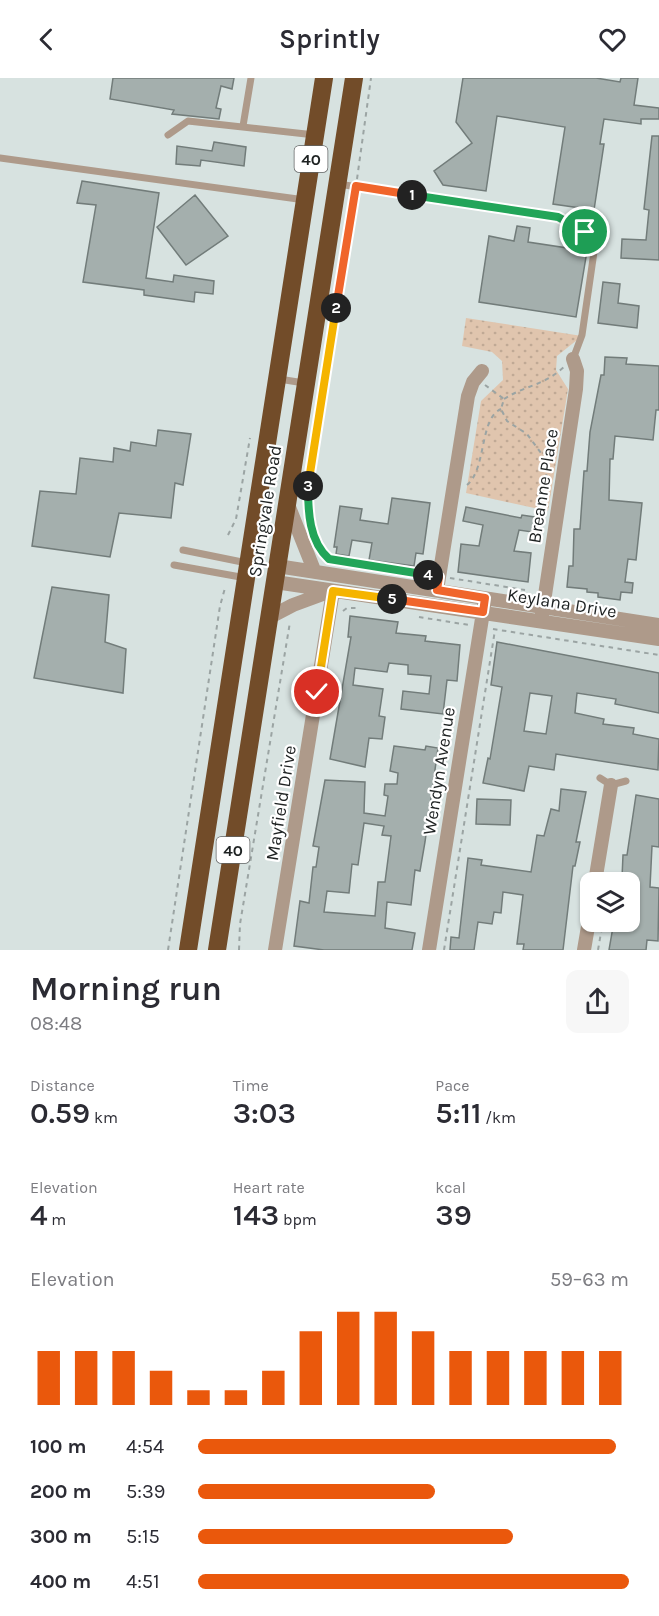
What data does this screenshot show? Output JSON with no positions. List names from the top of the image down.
{
  "streets": {
    "highway": ["40", "Springvale Road", "Keylana Drive"],
    "street": ["Breanne Place", "Wendyn Avenue", "Mayfield Drive"]
  },
  "crossings": [
    ["Breanne Place", "Keylana Drive"],
    ["Springvale Road", "Keylana Drive"],
    ["Keylana Drive", "Wendyn Avenue"],
    ["Keylana Drive", "Mayfield Drive"]
  ],
  "page": {
    "header": "Sprintly",
    "pins": [
      "1",
      "2",
      "3",
      "4",
      "5"
    ],
    "heading": ["Morning run", "08:48"],
    "stats": [
      ["Distance", "0.59 km"],
      ["Time", "3:03"],
      ["Pace", "5:11 /km"],
      ["Elevation", "4 m"],
      ["Heart rate", "143 bpm"],
      ["kcal", "39"]
    ],
    "chart": ["Elevation", "59–63 m"],
    "list": [
      {
        "name": "100 m",
        "note": "4:54"
      },
      {
        "name": "200 m",
        "note": "5:39"
      },
      {
        "name": "300 m",
        "note": "5:15"
      },
      {
        "name": "400 m",
        "note": "4:51"
      }
    ]
  }
}
